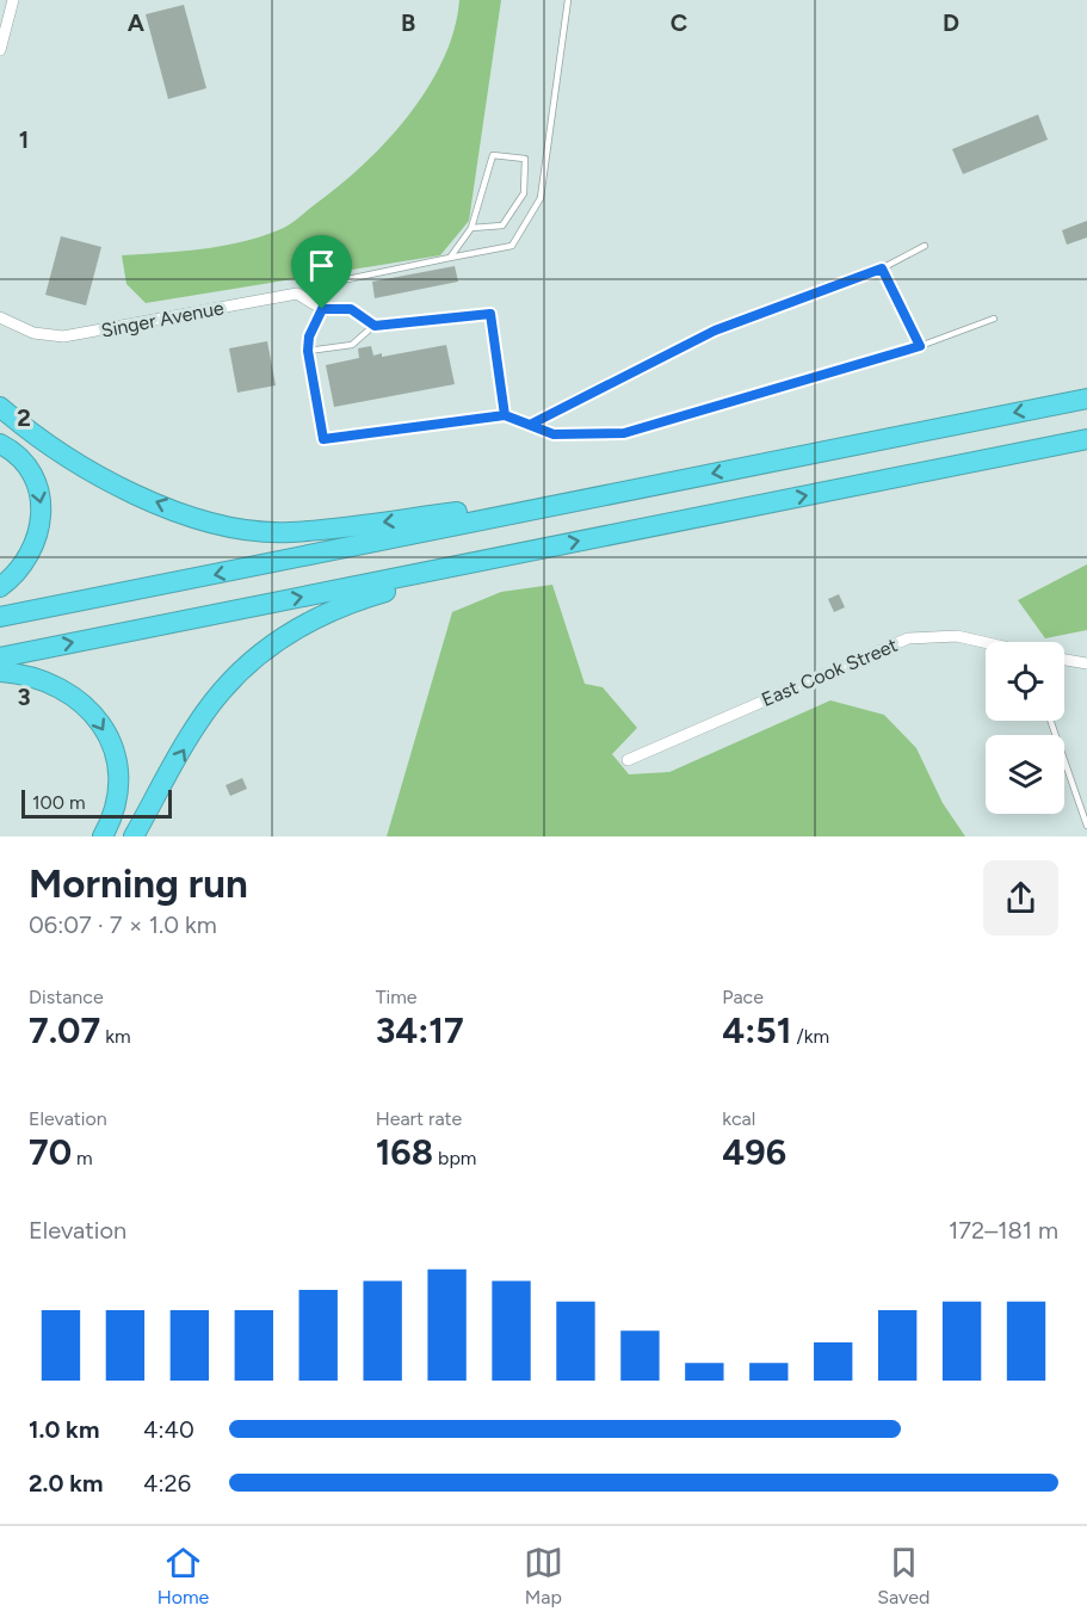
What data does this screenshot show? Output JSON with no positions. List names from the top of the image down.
{
  "streets": {
    "street": ["Singer Avenue", "East Cook Street"]
  },
  "scale_bar": "100 m",
  "page": {
    "scale": "100 m",
    "heading": ["Morning run", "06:07 · 7 × 1.0 km"],
    "stats": [
      ["Distance", "7.07 km"],
      ["Time", "34:17"],
      ["Pace", "4:51 /km"],
      ["Elevation", "70 m"],
      ["Heart rate", "168 bpm"],
      ["kcal", "496"]
    ],
    "chart": ["Elevation", "172–181 m"],
    "list": [
      {
        "name": "1.0 km",
        "note": "4:40"
      },
      {
        "name": "2.0 km",
        "note": "4:26"
      }
    ],
    "tabs": ["Home", "Map", "Saved"]
  },
  "grid": {
    "columns": [
      "A",
      "B",
      "C",
      "D"
    ],
    "rows": ["1", "2", "3"]
  }
}
